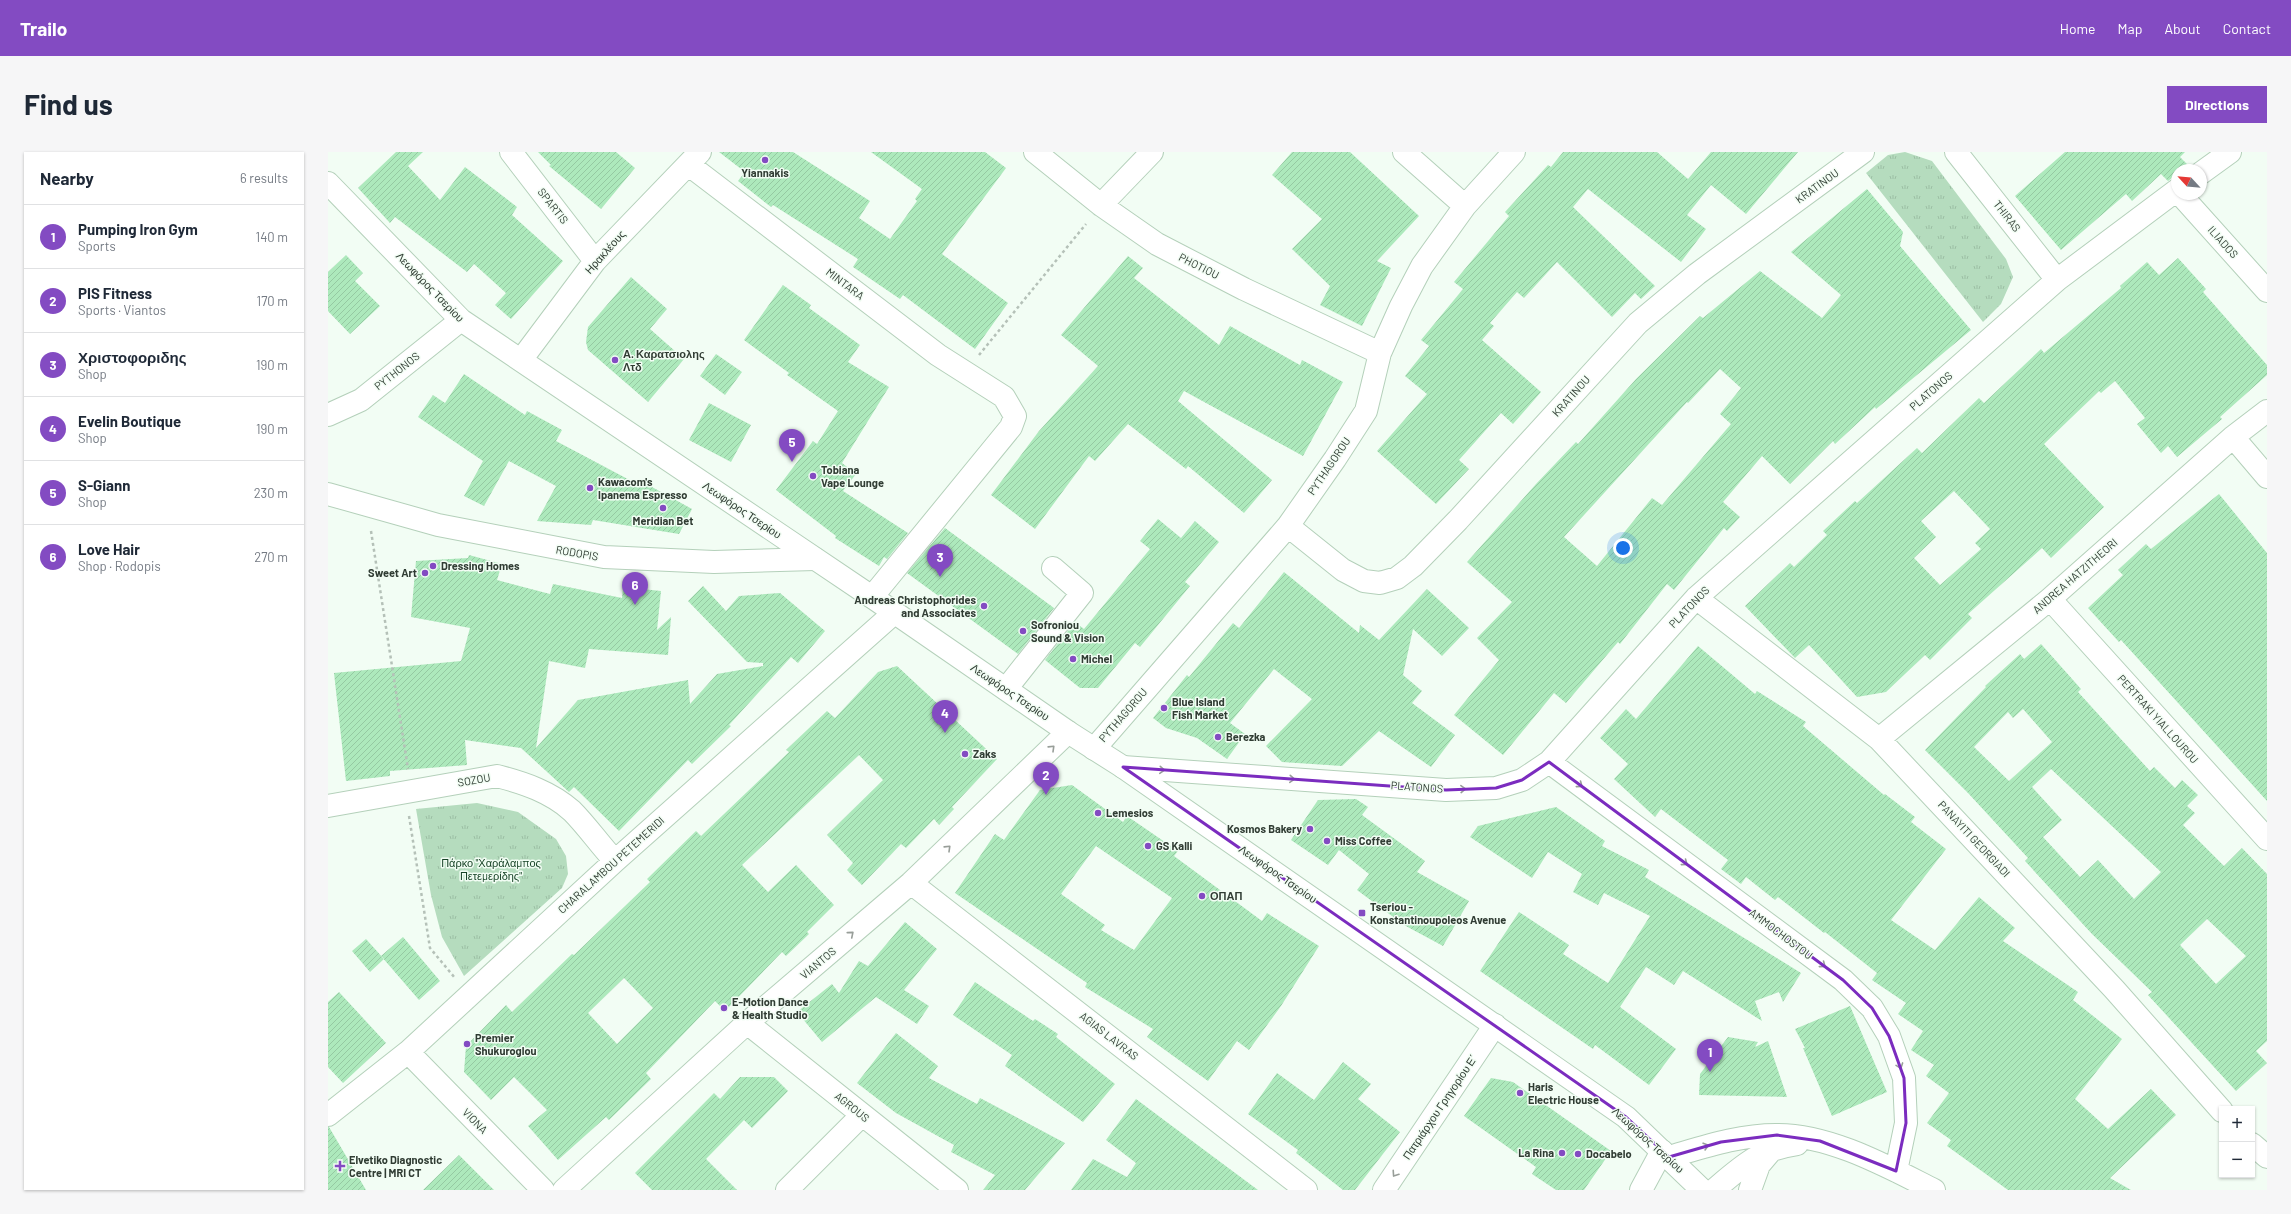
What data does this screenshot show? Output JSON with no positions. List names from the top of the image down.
{
  "streets": {
    "street": [
      "KRATINOU",
      "SPARTIS",
      "THIRAS",
      "ILIADOS",
      "Ηρακλέους",
      "PHOTIOU",
      "MINTARA",
      "Λεωφόρος Τσερίου",
      "PYTHONOS",
      "PLATONOS",
      "PYTHAGOROU",
      "RODOPIS",
      "ANDREA HATZITHEORI",
      "PERTRAKI YIALLOUROU",
      "SOZOU",
      "PANAYITI GEORGIADI",
      "CHARALAMBOU PETEMERIDI",
      "AMMOCHOSTOU",
      "VIANTOS",
      "AGIAS LAVRAS",
      "AGROUS",
      "Πατριάρχου Γρηγορίου Ε΄",
      "VIONA"
    ]
  },
  "crossings": [
    ["KRATINOU", "PYTHAGOROU"],
    ["SPARTIS", "Ηρακλέους"],
    ["THIRAS", "PLATONOS"],
    ["Ηρακλέους", "MINTARA"],
    ["Ηρακλέους", "Λεωφόρος Τσερίου"],
    ["PHOTIOU", "PYTHAGOROU"],
    ["MINTARA", "Λεωφόρος Τσερίου"],
    ["Λεωφόρος Τσερίου", "PYTHONOS"],
    ["Λεωφόρος Τσερίου", "PLATONOS"],
    ["Λεωφόρος Τσερίου", "PYTHAGOROU"],
    ["Λεωφόρος Τσερίου", "RODOPIS"],
    ["Λεωφόρος Τσερίου", "CHARALAMBOU PETEMERIDI"],
    ["Λεωφόρος Τσερίου", "VIANTOS"],
    ["Λεωφόρος Τσερίου", "Πατριάρχου Γρηγορίου Ε΄"],
    ["PLATONOS", "PANAYITI GEORGIADI"],
    ["PLATONOS", "AMMOCHOSTOU"],
    ["ANDREA HATZITHEORI", "PERTRAKI YIALLOUROU"],
    ["ANDREA HATZITHEORI", "PANAYITI GEORGIADI"],
    ["SOZOU", "CHARALAMBOU PETEMERIDI"],
    ["CHARALAMBOU PETEMERIDI", "VIONA"],
    ["VIANTOS", "AGIAS LAVRAS"],
    ["VIANTOS", "AGROUS"]
  ],
  "one_way": ["AMMOCHOSTOU", "VIANTOS", "Πατριάρχου Γρηγορίου Ε΄"],
  "parks": ["Πάρκο \"Χαράλαμπος Πετεμερίδης\""],
  "places": {
    "other": [
      "Yiannakis",
      "Α. Καρατσιολης Λτδ",
      "Tobiana Vape Lounge",
      "Kawacom's Ipanema Espresso",
      "Meridian Bet",
      "Dressing Homes",
      "Sweet Art",
      "Andreas Christophorides and Associates",
      "Sofroniou Sound & Vision",
      "Michel",
      "Blue Island Fish Market",
      "Berezka",
      "Zaks",
      "Lemesios",
      "Kosmos Bakery",
      "Miss Coffee",
      "GS Kalli",
      "ΟΠΑΠ",
      "E-Motion Dance & Health Studio",
      "Premier Shukuroglou",
      "Haris Electric House",
      "La Rina",
      "Docabelo"
    ],
    "transit": ["Tseriou - Konstantinoupoleos Avenue"],
    "health": ["Elvetiko Diagnostic Centre | MRI CT"]
  },
  "north": "top left",
  "page": {
    "header": "Trailo",
    "nav": [
      "Home",
      "Map",
      "About",
      "Contact"
    ],
    "buttons": "Directions",
    "title": "Find us",
    "heading": ["Nearby", "6 results"],
    "list": [
      {
        "mark": "1",
        "name": "Pumping Iron Gym",
        "note": "Sports",
        "value": "140 m"
      },
      {
        "mark": "2",
        "name": "PIS Fitness",
        "note": "Sports · Viantos",
        "value": "170 m"
      },
      {
        "mark": "3",
        "name": "Χριστοφοριδης",
        "note": "Shop",
        "value": "190 m"
      },
      {
        "mark": "4",
        "name": "Evelin Boutique",
        "note": "Shop",
        "value": "190 m"
      },
      {
        "mark": "5",
        "name": "S-Giann",
        "note": "Shop",
        "value": "230 m"
      },
      {
        "mark": "6",
        "name": "Love Hair",
        "note": "Shop · Rodopis",
        "value": "270 m"
      }
    ],
    "pins": [
      "5",
      "3",
      "6",
      "4",
      "2",
      "1"
    ],
    "map_buttons": ["+", "−"]
  }
}
